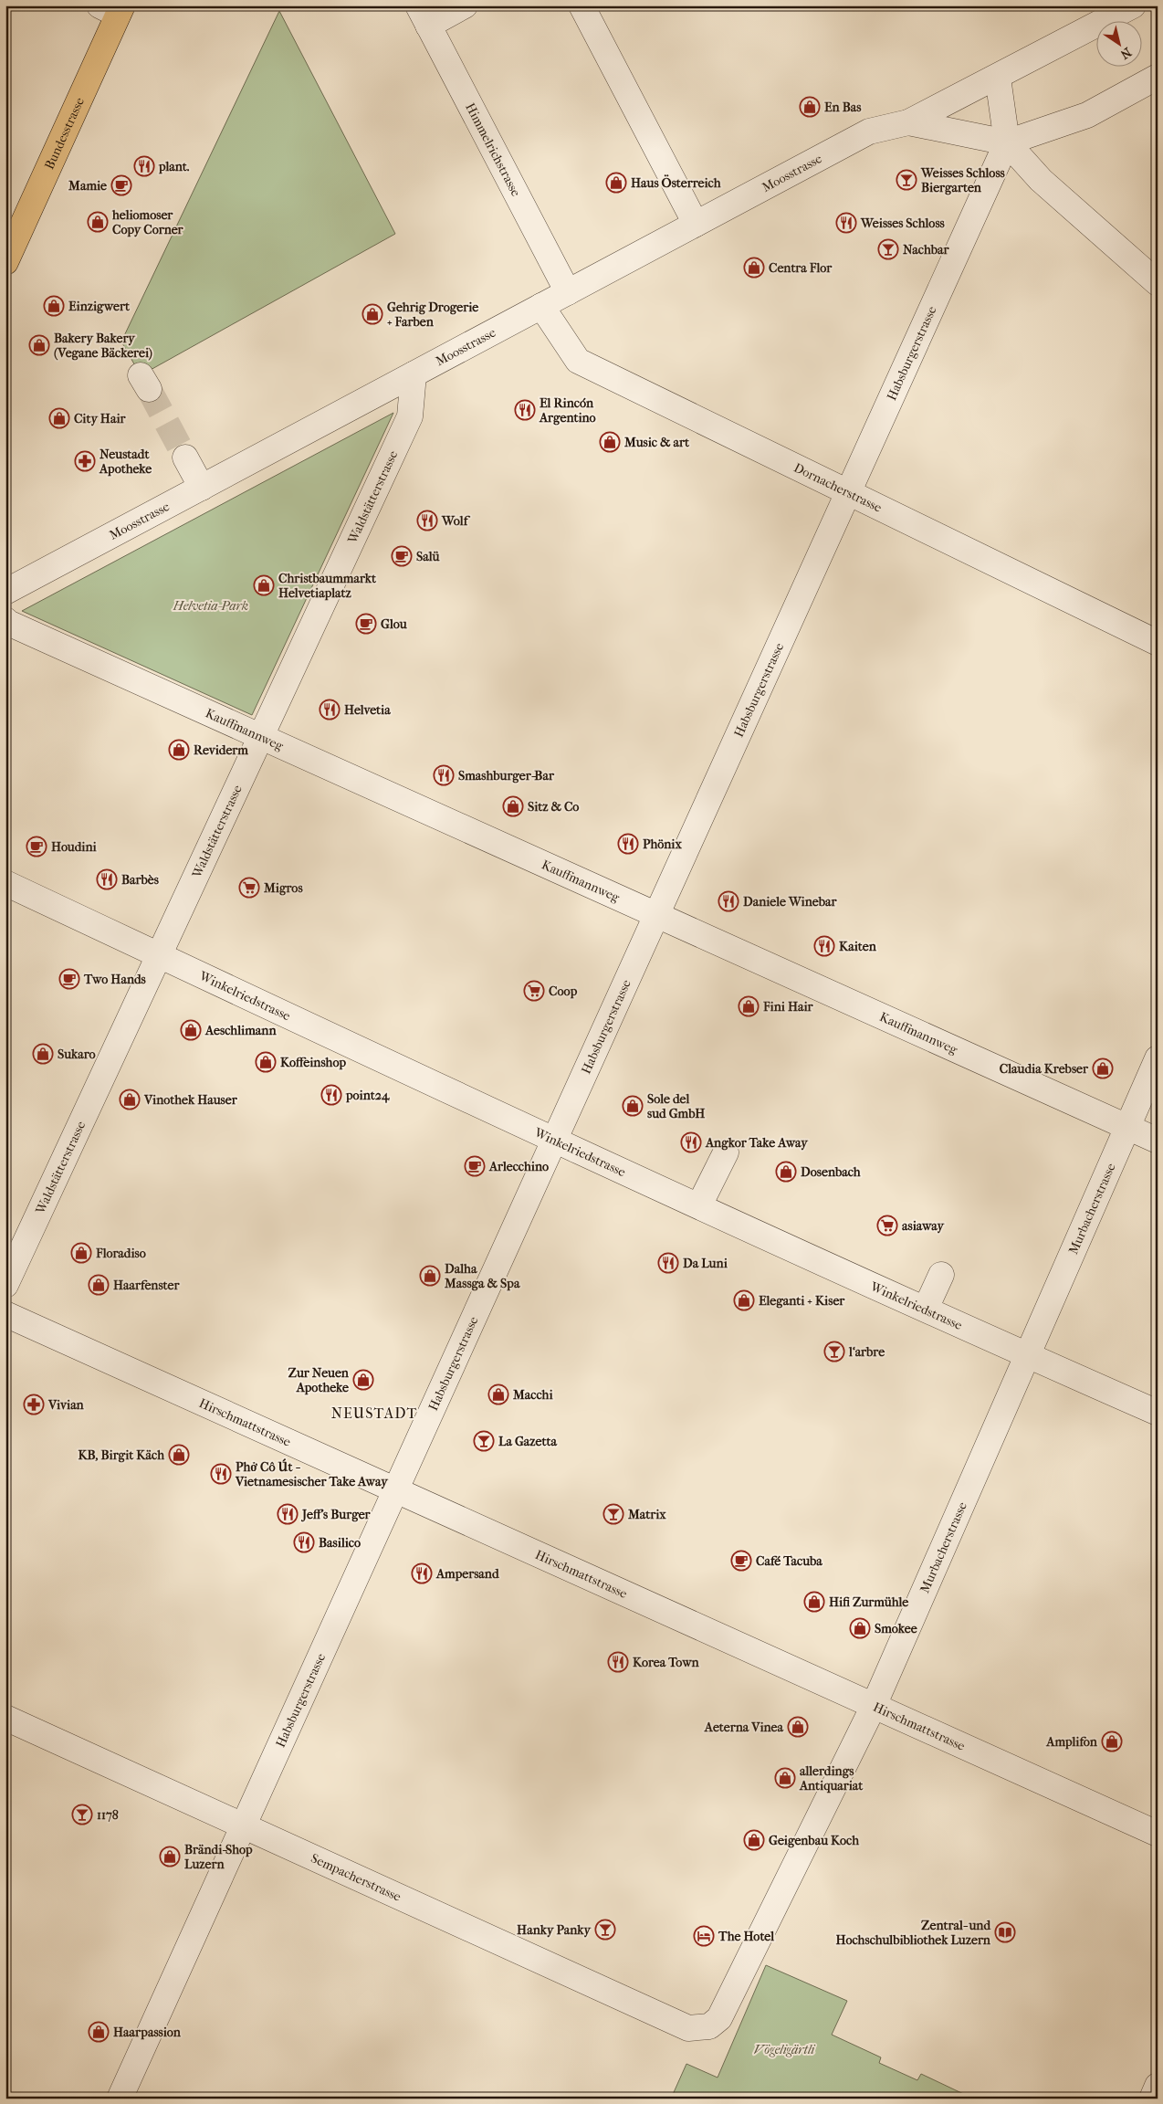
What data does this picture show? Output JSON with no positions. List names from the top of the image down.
{
  "streets": {
    "main road": ["Bundesstrasse"],
    "street": [
      "Himmelrichstrasse",
      "Moosstrasse",
      "Habsburgerstrasse",
      "Dornacherstrasse",
      "Waldstätterstrasse",
      "Kauffmannweg",
      "Winkelriedstrasse",
      "Murbacherstrasse",
      "Hirschmattstrasse",
      "Sempacherstrasse"
    ]
  },
  "crossings": [
    ["Himmelrichstrasse", "Moosstrasse"],
    ["Moosstrasse", "Habsburgerstrasse"],
    ["Moosstrasse", "Dornacherstrasse"],
    ["Moosstrasse", "Waldstätterstrasse"],
    ["Habsburgerstrasse", "Dornacherstrasse"],
    ["Habsburgerstrasse", "Kauffmannweg"],
    ["Habsburgerstrasse", "Winkelriedstrasse"],
    ["Habsburgerstrasse", "Hirschmattstrasse"],
    ["Habsburgerstrasse", "Sempacherstrasse"],
    ["Waldstätterstrasse", "Kauffmannweg"],
    ["Waldstätterstrasse", "Winkelriedstrasse"],
    ["Kauffmannweg", "Murbacherstrasse"],
    ["Winkelriedstrasse", "Murbacherstrasse"],
    ["Murbacherstrasse", "Hirschmattstrasse"],
    ["Murbacherstrasse", "Sempacherstrasse"]
  ],
  "districts": ["NEUSTADT"],
  "parks": ["Helvetia-Park", "Vögeligärtli"],
  "places": {
    "shop": [
      "En Bas",
      "Haus Österreich",
      "heliomoser Copy Corner",
      "Centra Flor",
      "Einzigwert",
      "Gehrig Drogerie + Farben",
      "Bakery Bakery (Vegane Bäckerei)",
      "City Hair",
      "Music & art",
      "Christbaummarkt Helvetiaplatz",
      "Reviderm",
      "Sitz & Co",
      "Fini Hair",
      "Aeschlimann",
      "Sukaro",
      "Koffeinshop",
      "Claudia Krebser",
      "Vinothek Hauser",
      "Sole del sud GmbH",
      "Dosenbach",
      "Floradiso",
      "Dalha Massga & Spa",
      "Haarfenster",
      "Eleganti + Kiser",
      "Zur Neuen Apotheke",
      "Macchi",
      "KB, Birgit Käch",
      "Hifi Zurmühle",
      "Smokee",
      "Aeterna Vinea",
      "Amplifon",
      "allerdings Antiquariat",
      "Geigenbau Koch",
      "Brändi-Shop Luzern",
      "Haarpassion"
    ],
    "restaurant": [
      "plant.",
      "Weisses Schloss",
      "El Rincón Argentino",
      "Wolf",
      "Helvetia",
      "Smashburger-Bar",
      "Phönix",
      "Barbès",
      "Daniele Winebar",
      "Kaiten",
      "point24",
      "Angkor Take Away",
      "Da Luni",
      "Phở Cô Út - Vietnamesischer Take Away",
      "Jeff's Burger",
      "Basilico",
      "Ampersand",
      "Korea Town"
    ],
    "bar": [
      "Weisses Schloss Biergarten",
      "Nachbar",
      "l‘arbre",
      "La Gazetta",
      "Matrix",
      "1178",
      "Hanky Panky"
    ],
    "cafe": [
      "Mamie",
      "Salü",
      "Glou",
      "Houdini",
      "Two Hands",
      "Arlecchino",
      "Café Tacuba"
    ],
    "pharmacy": ["Neustadt Apotheke", "Vivian"],
    "supermarket": ["Migros", "Coop", "asiaway"],
    "library": ["Zentral- und Hochschulbibliothek Luzern"],
    "hotel": ["The Hotel"]
  },
  "north": "bottom right"
}
